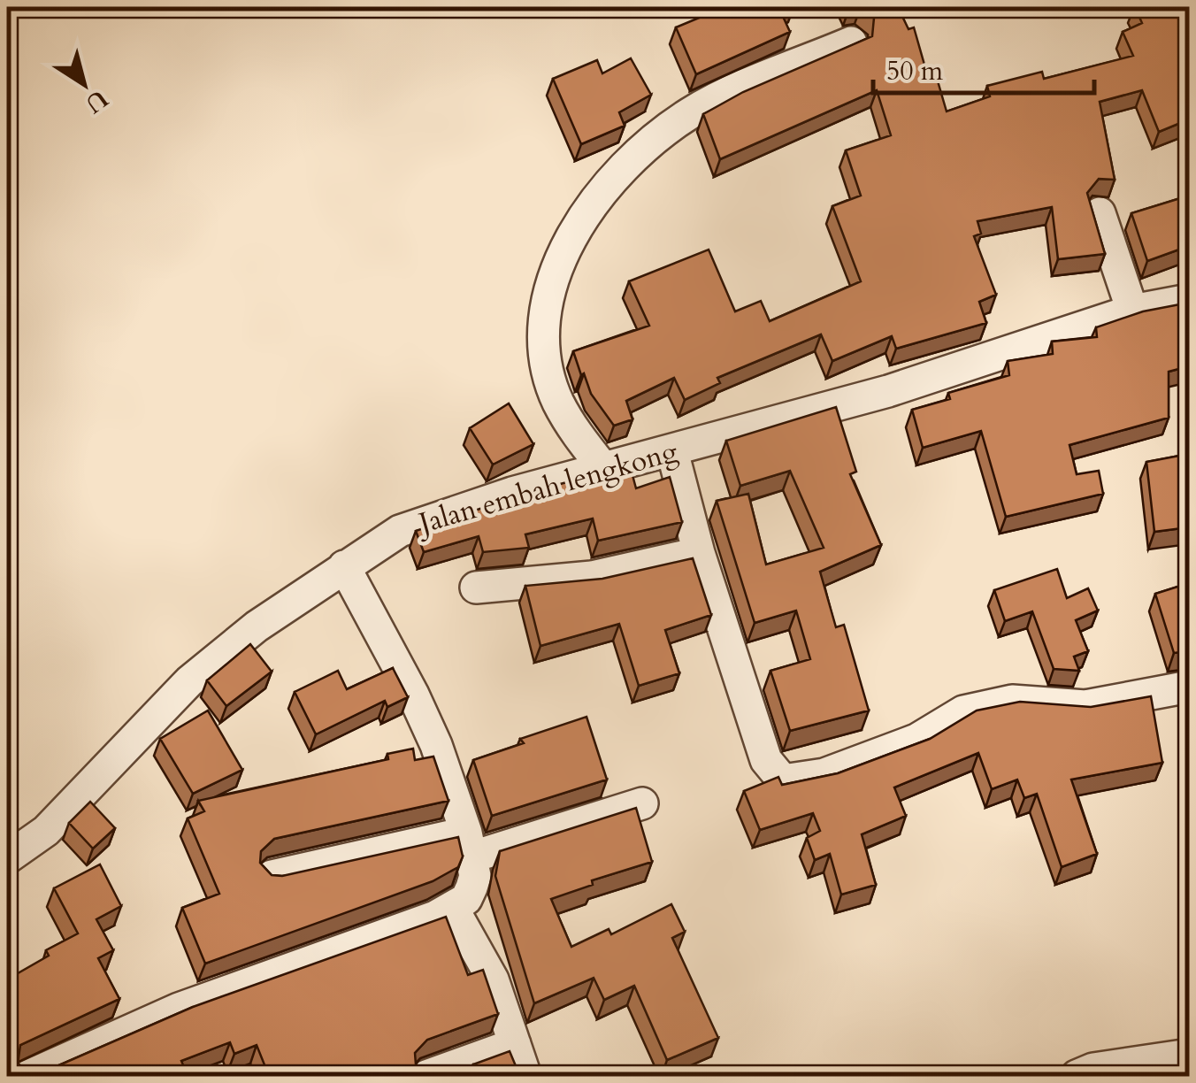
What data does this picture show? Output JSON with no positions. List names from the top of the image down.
{
  "streets": {
    "street": ["Jalan embah lengkong"]
  },
  "scale_bar": "50 m",
  "north": "bottom right"
}
